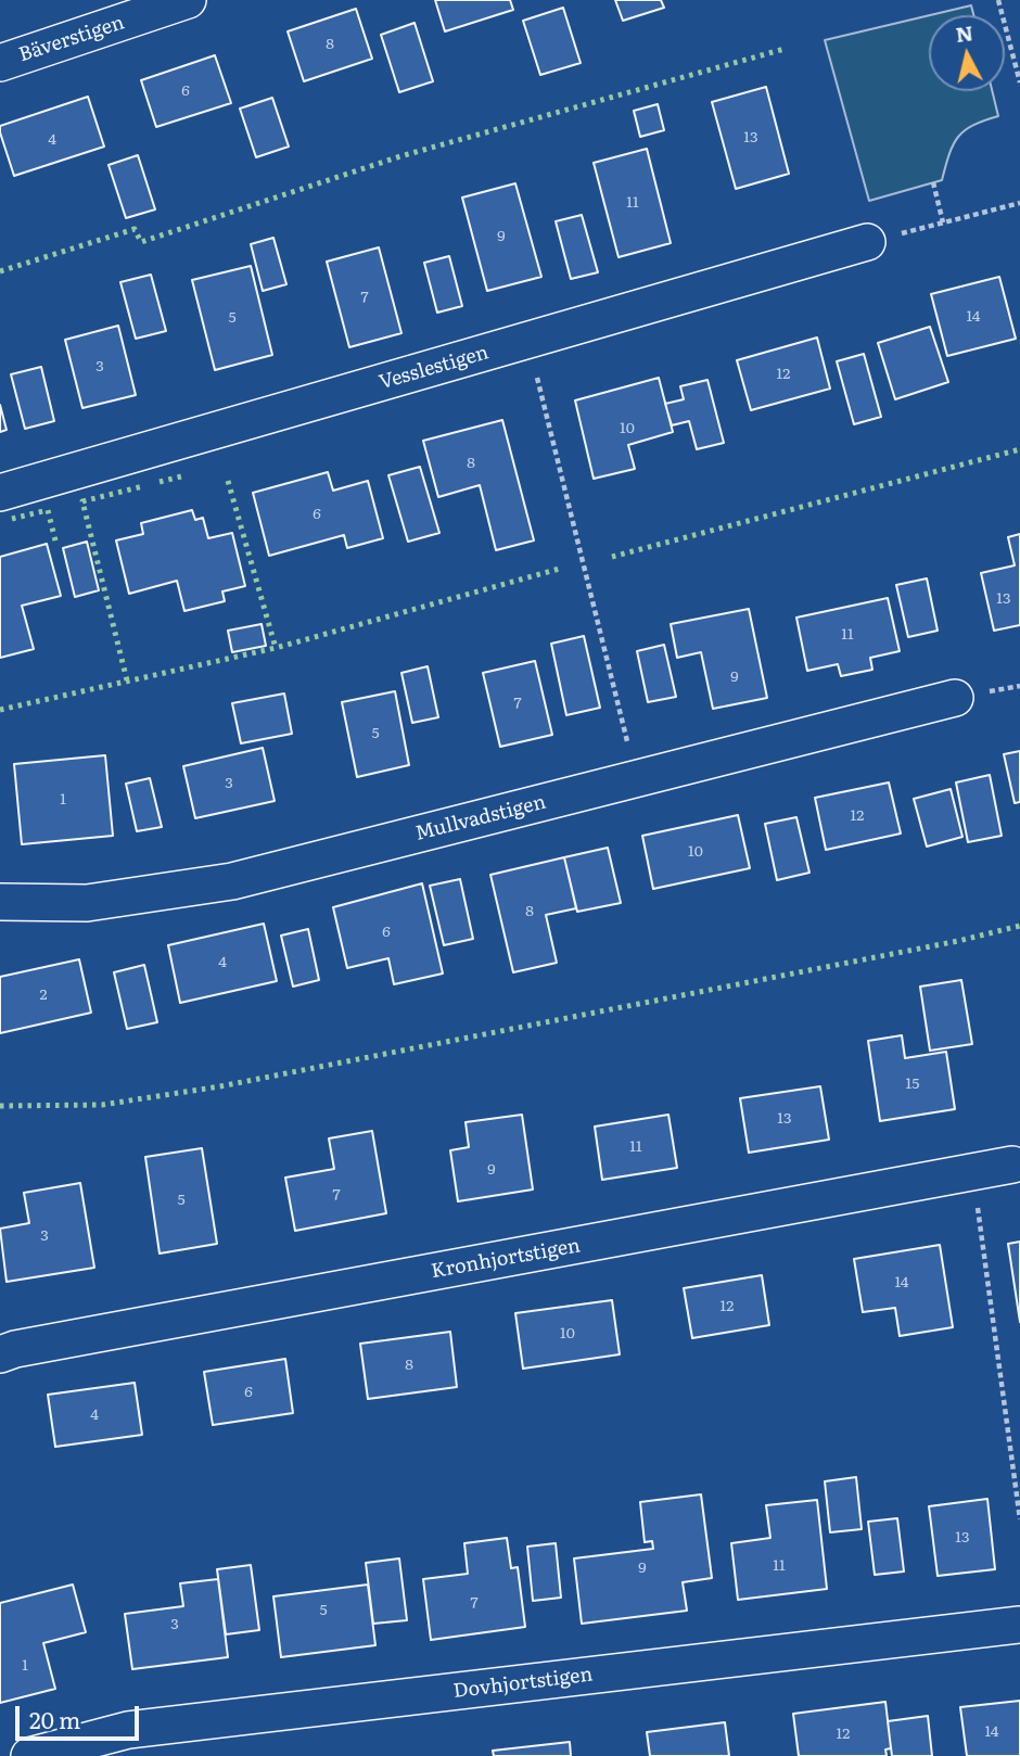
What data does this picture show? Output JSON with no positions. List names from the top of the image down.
{
  "streets": {
    "street": [
      "Bäverstigen",
      "Vesslestigen",
      "Mullvadstigen",
      "Kronhjortstigen",
      "Dovhjortstigen"
    ]
  },
  "house_numbers": [
    "8",
    "6",
    "13",
    "4",
    "11",
    "9",
    "7",
    "14",
    "5",
    "3",
    "12",
    "10",
    "8",
    "6",
    "13",
    "11",
    "9",
    "7",
    "5",
    "3",
    "1",
    "12",
    "10",
    "8",
    "6",
    "4",
    "2",
    "15",
    "13",
    "11",
    "9",
    "7",
    "5",
    "3",
    "14",
    "12",
    "10",
    "8",
    "6",
    "4",
    "13",
    "11",
    "9",
    "7",
    "5",
    "3",
    "1",
    "14",
    "12"
  ],
  "scale_bar": "20 m",
  "north": "top"
}
